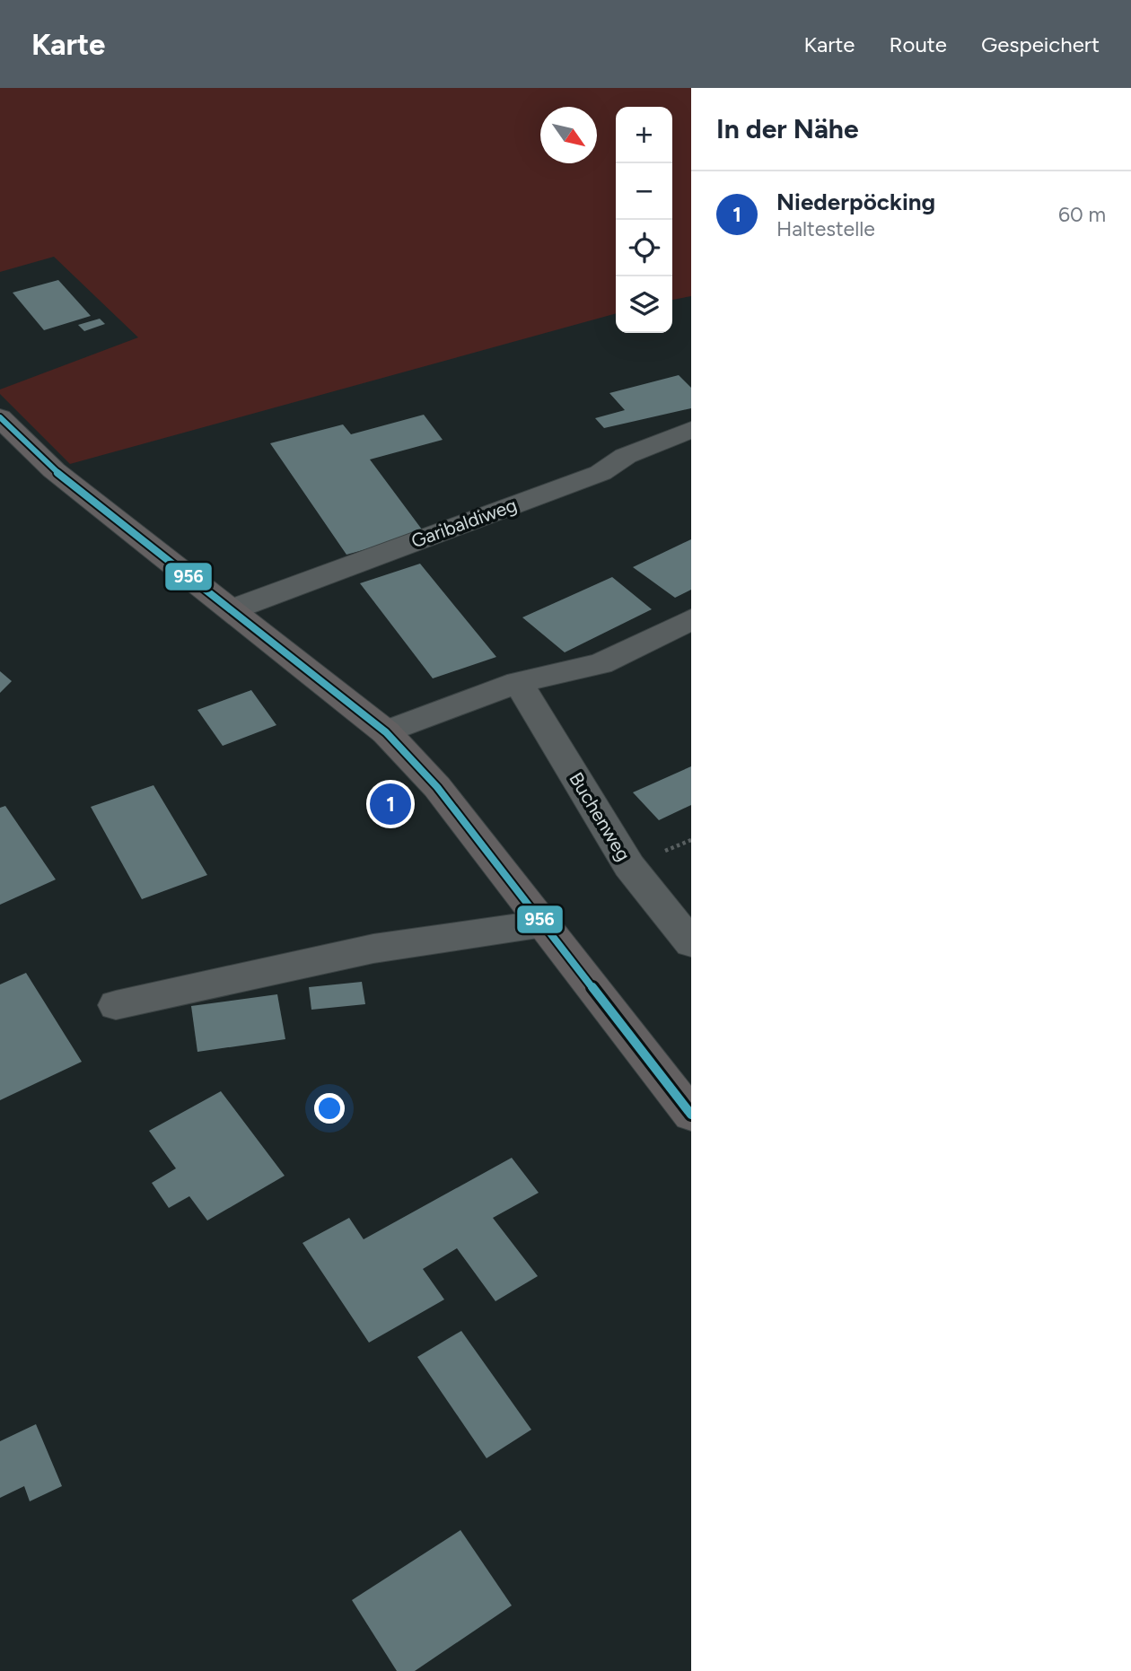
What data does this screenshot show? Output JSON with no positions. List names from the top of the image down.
{
  "streets": {
    "street": ["Garibaldiweg", "Buchenweg"]
  },
  "lines": ["transit line 956"],
  "north": "bottom right",
  "page": {
    "header": "Karte",
    "nav": ["Karte", "Route", "Gespeichert"],
    "heading": "In der Nähe",
    "map_buttons": ["+", "−"],
    "list": [
      {
        "mark": "1",
        "name": "Niederpöcking",
        "note": "Haltestelle",
        "value": "60 m"
      }
    ],
    "pins": "1"
  }
}
